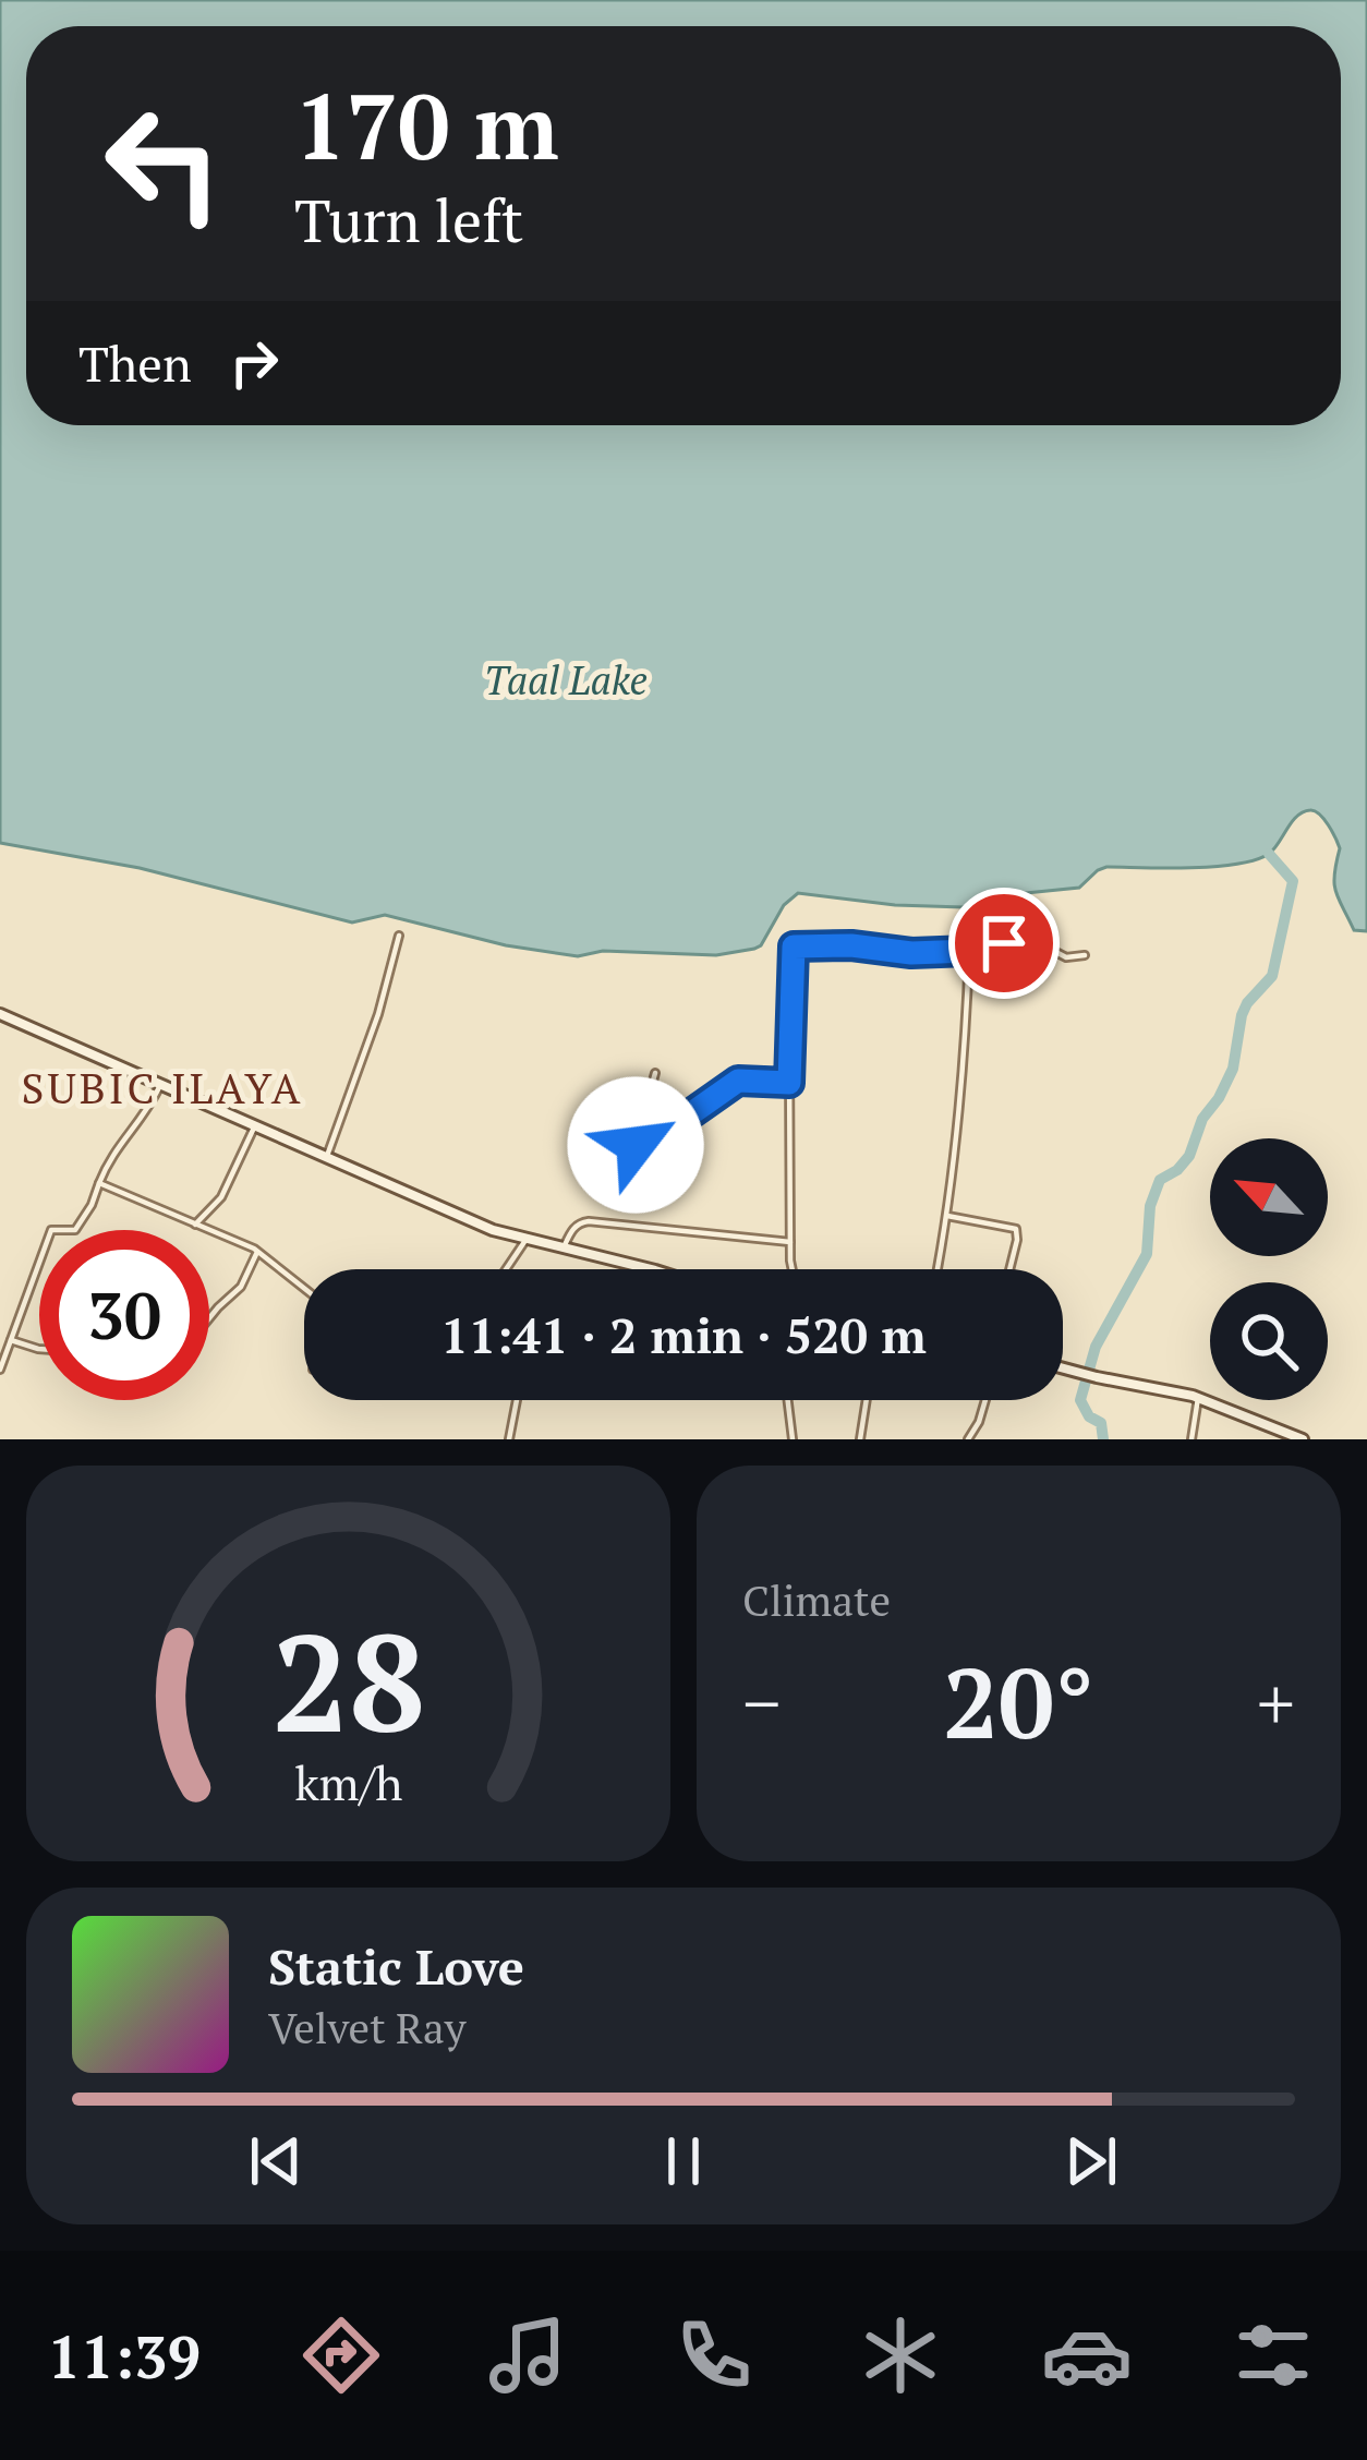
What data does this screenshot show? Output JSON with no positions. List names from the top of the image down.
{
  "districts": ["SUBIC ILAYA"],
  "water": ["Taal Lake"],
  "north": "top left",
  "page": {
    "turn": ["170 m", "Turn left"],
    "then": "Then",
    "limit": "30",
    "trip": "11:41 · 2 min · 520 m",
    "tile": "Climate",
    "heat": ["−", "20°", "+"],
    "song": ["Static Love", "Velvet Ray"],
    "tabs": "11:39",
    "gauge": ["28", "km/h"]
  }
}
